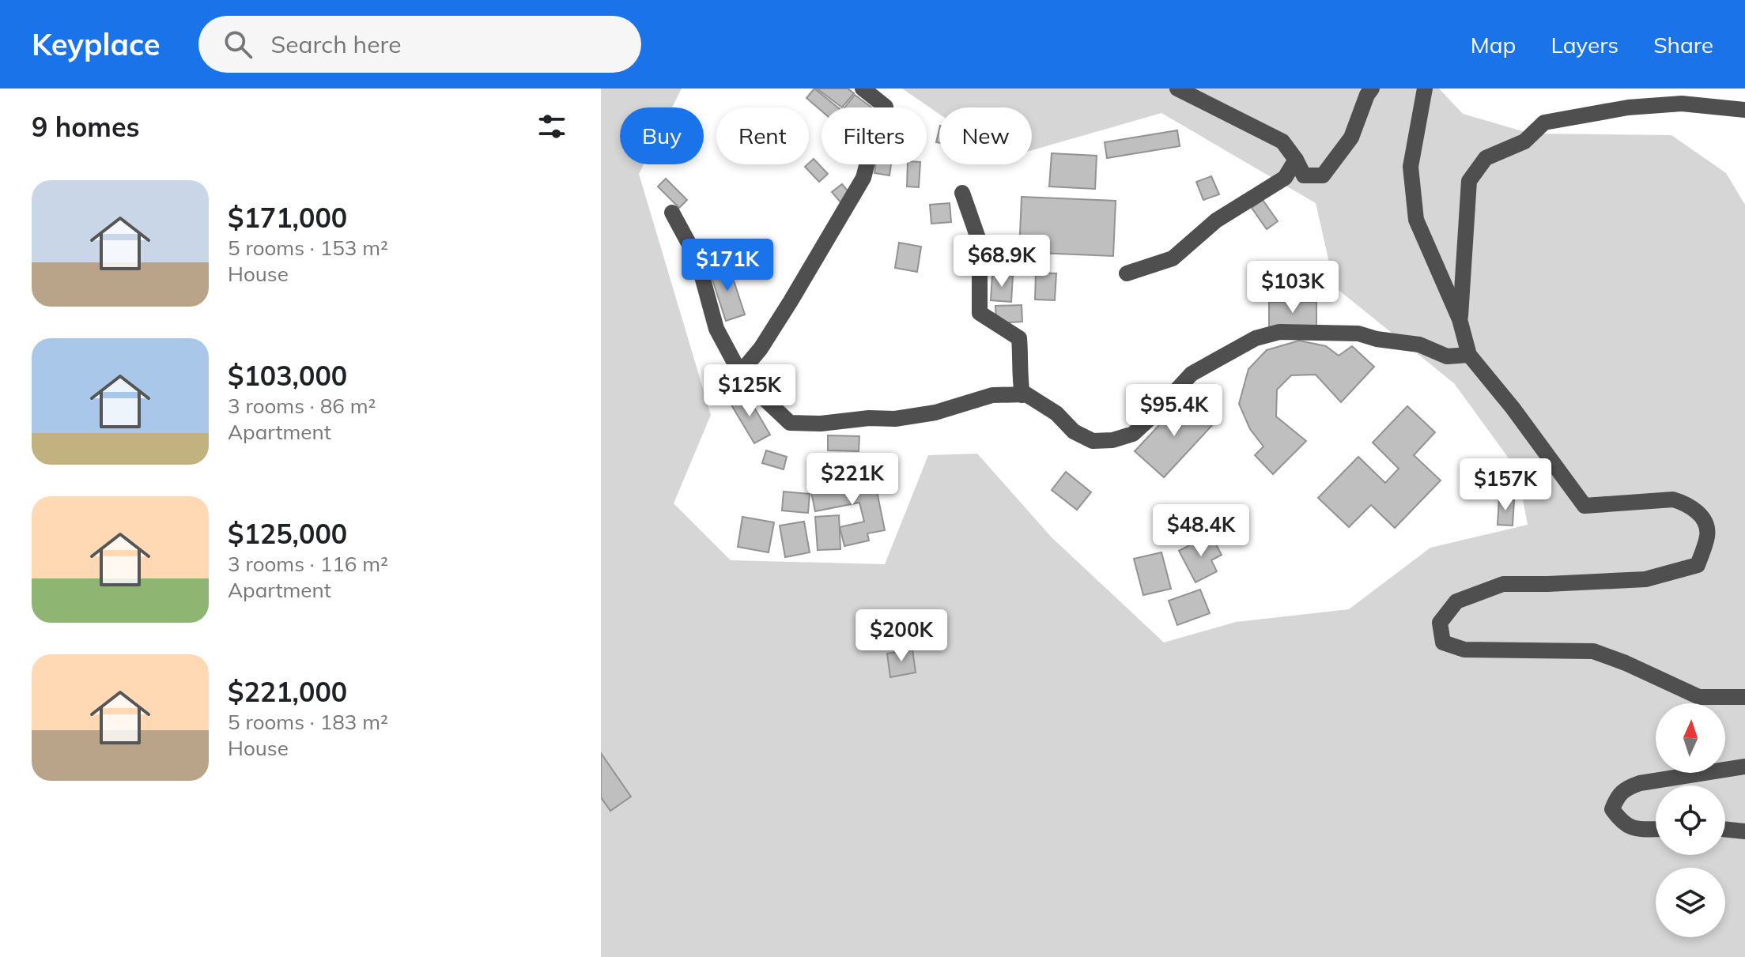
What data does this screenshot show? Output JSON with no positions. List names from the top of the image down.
{
  "north": "top",
  "page": {
    "header": "Keyplace",
    "search": "Search here",
    "nav": ["Map", "Layers", "Share"],
    "heading": "9 homes",
    "chip": [
      "Buy",
      "Rent",
      "Filters",
      "New"
    ],
    "list": [
      {
        "name": "$171,000",
        "note": "5 rooms · 153 m² · House"
      },
      {
        "name": "$103,000",
        "note": "3 rooms · 86 m² · Apartment"
      },
      {
        "name": "$125,000",
        "note": "3 rooms · 116 m² · Apartment"
      },
      {
        "name": "$221,000",
        "note": "5 rooms · 183 m² · House"
      }
    ],
    "price": [
      "$68.9K",
      "$171K",
      "$103K",
      "$125K",
      "$95.4K",
      "$221K",
      "$157K",
      "$48.4K",
      "$200K"
    ]
  }
}
